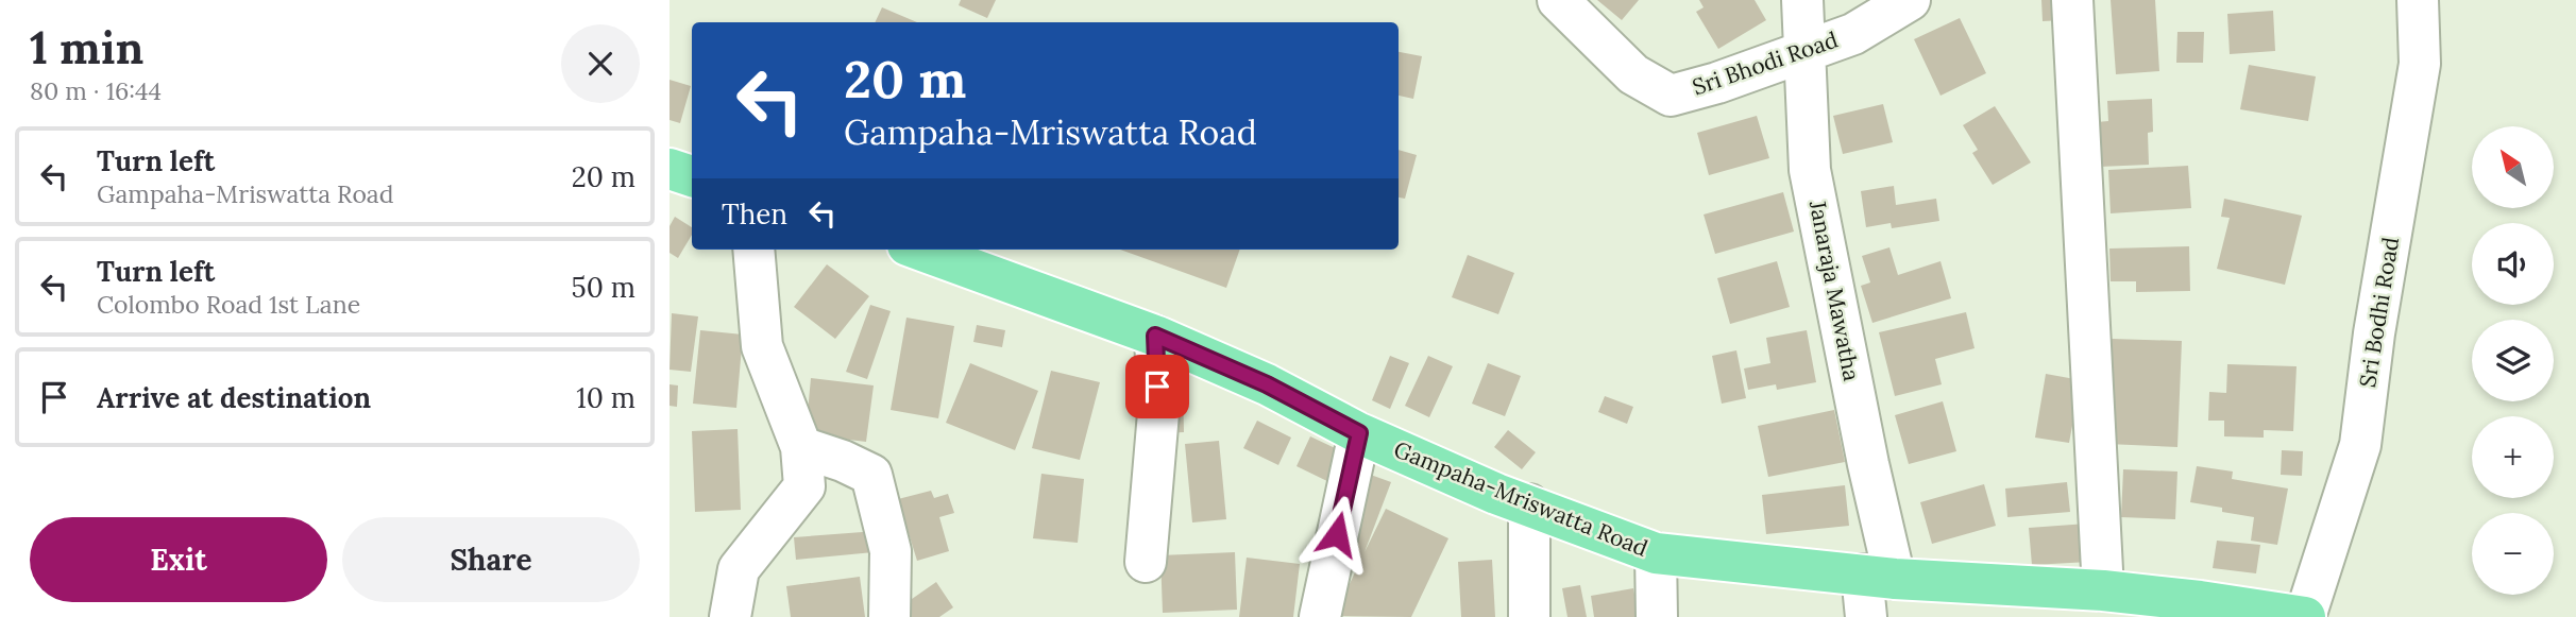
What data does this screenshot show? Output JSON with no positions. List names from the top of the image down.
{
  "streets": {
    "main road": ["Gampaha-Mriswatta Road"],
    "street": ["Sri Bhodi Road", "Janaraja Mawatha", "Sri Bodhi Road"]
  },
  "crossings": [
    ["Sri Bhodi Road", "Janaraja Mawatha"],
    ["Janaraja Mawatha", "Gampaha-Mriswatta Road"],
    ["Sri Bodhi Road", "Gampaha-Mriswatta Road"]
  ],
  "north": "top left",
  "page": {
    "heading": ["1 min", "80 m · 16:44"],
    "turn": ["20 m", "Gampaha-Mriswatta Road"],
    "list": [
      {
        "name": "Turn left",
        "note": "Gampaha-Mriswatta Road",
        "value": "20 m"
      },
      {
        "name": "Turn left",
        "note": "Colombo Road 1st Lane",
        "value": "50 m"
      },
      {
        "name": "Arrive at destination",
        "value": "10 m"
      }
    ],
    "map_buttons": ["+", "−"],
    "then": "Then",
    "buttons": ["Exit", "Share"]
  }
}
